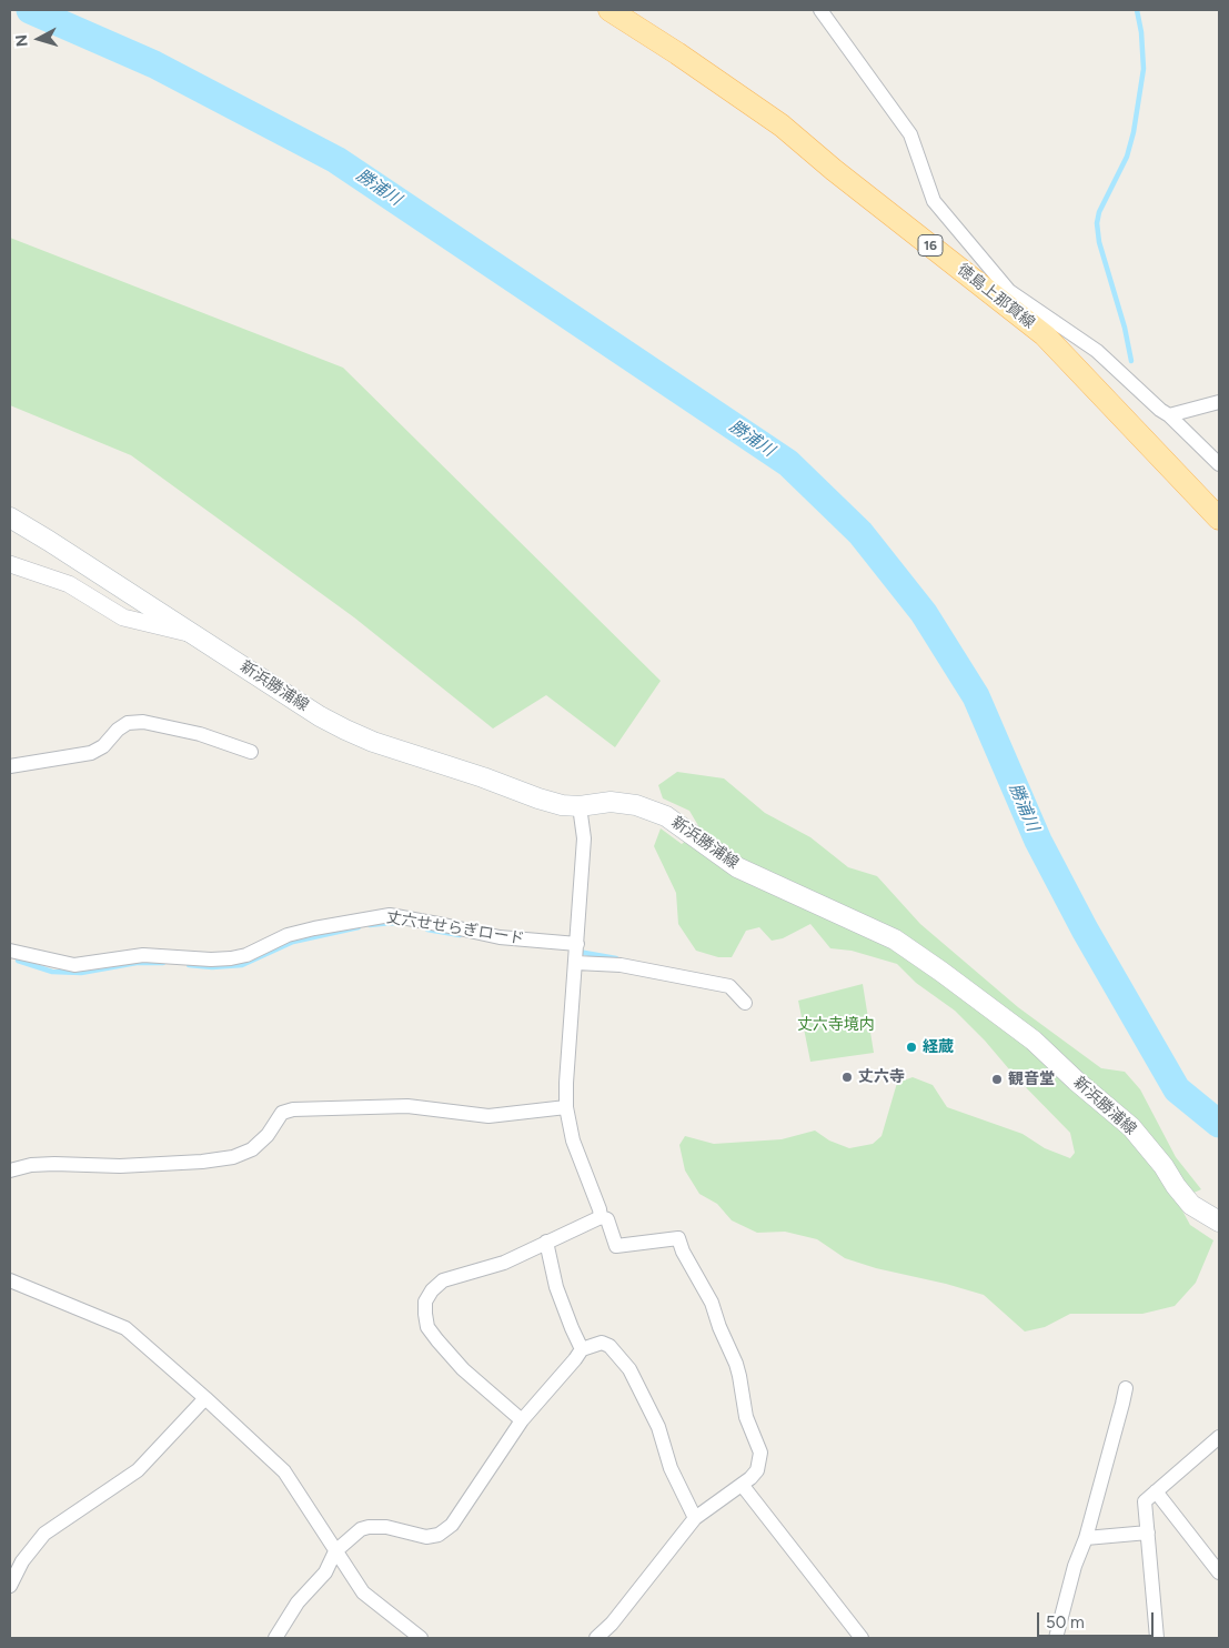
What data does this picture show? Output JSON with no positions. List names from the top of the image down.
{
  "streets": {
    "main road": ["16", "徳島上那賀線", "新浜勝浦線"],
    "street": ["丈六せせらぎロード"]
  },
  "water": ["勝浦川"],
  "parks": ["丈六寺境内"],
  "places": ["経蔵", "丈六寺", "観音堂"],
  "scale_bar": "50 m",
  "north": "left"
}
